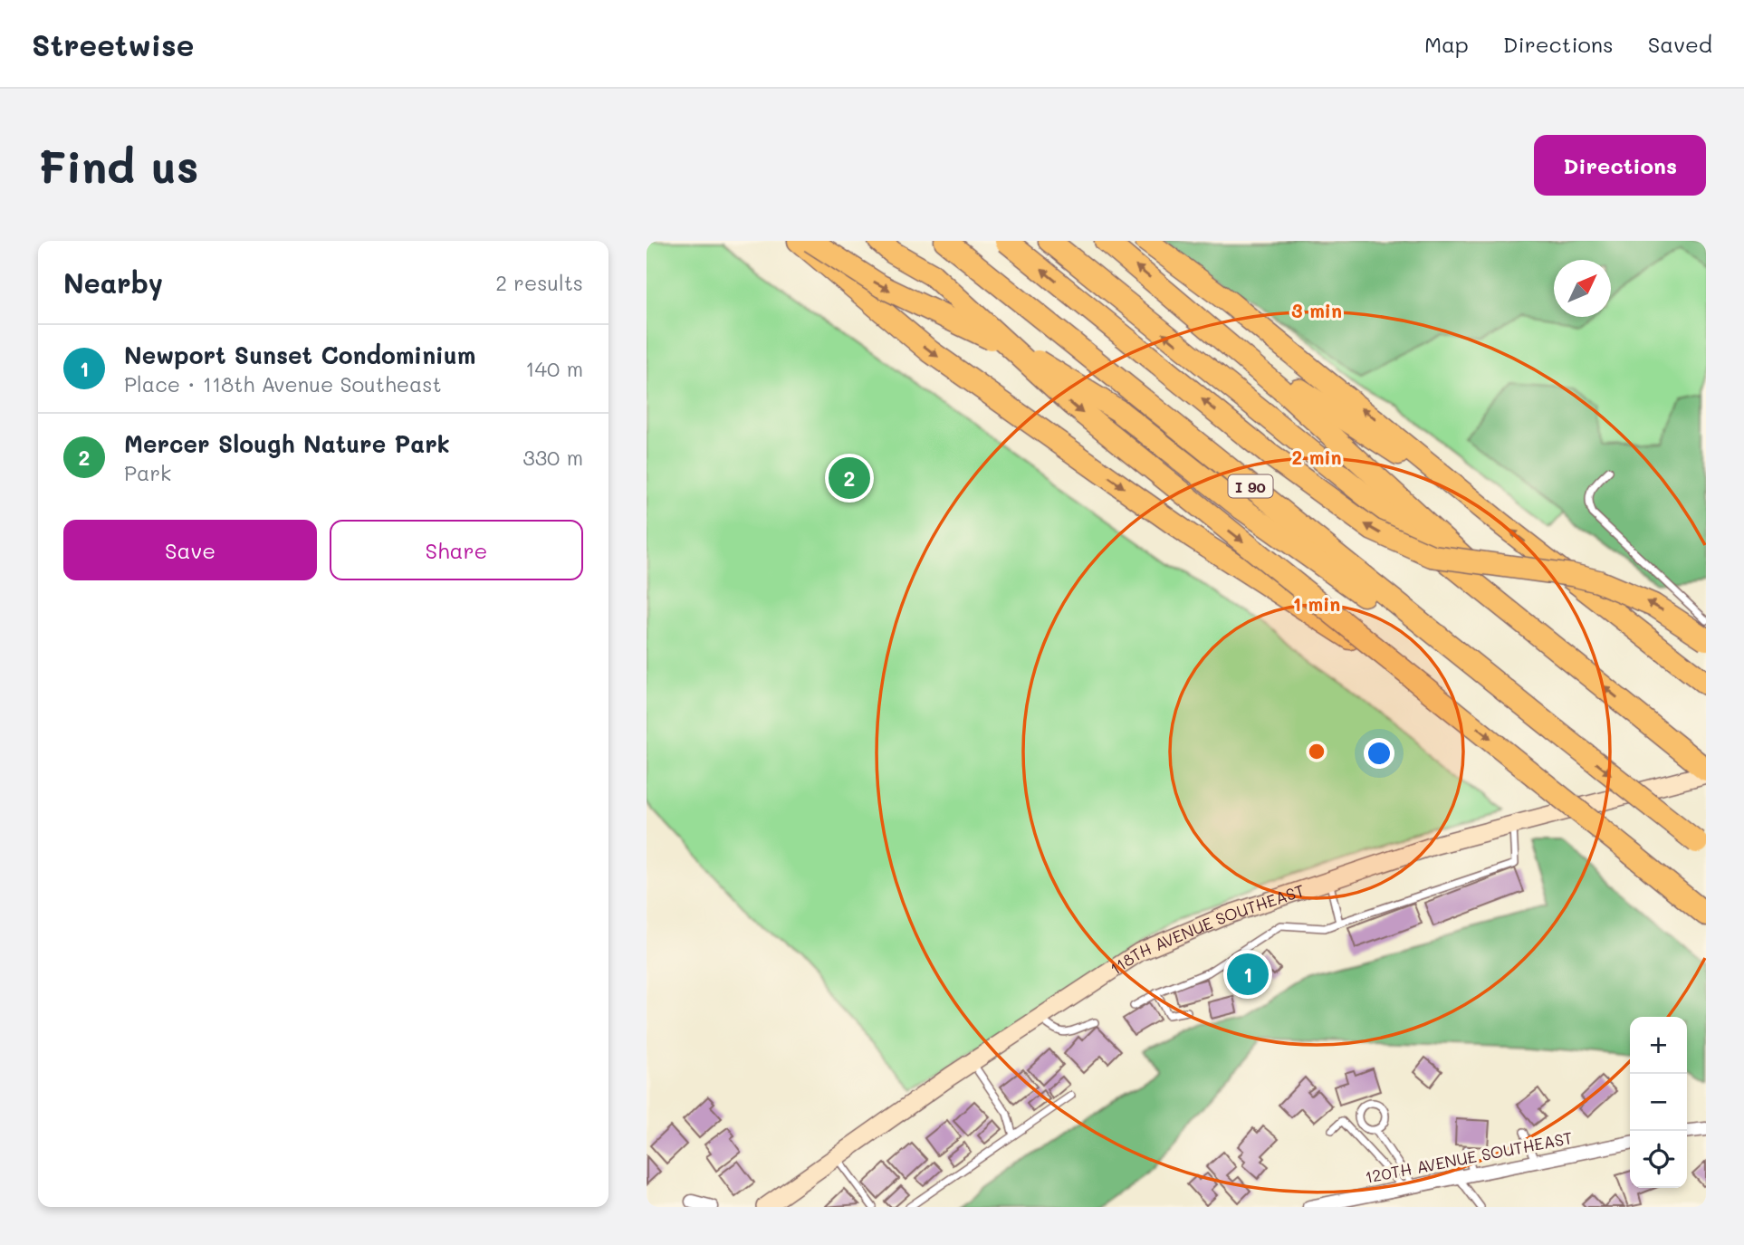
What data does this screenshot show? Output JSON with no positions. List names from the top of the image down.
{
  "streets": {
    "highway": ["I 90"],
    "street": ["118TH AVENUE SOUTHEAST", "120TH AVENUE SOUTHEAST"]
  },
  "north": "top right",
  "page": {
    "header": "Streetwise",
    "nav": ["Map", "Directions", "Saved"],
    "buttons": [
      "Directions",
      ["Save", "Share"]
    ],
    "title": "Find us",
    "heading": ["Nearby", "2 results"],
    "list": [
      {
        "mark": "1",
        "name": "Newport Sunset Condominium",
        "note": "Place · 118th Avenue Southeast",
        "value": "140 m"
      },
      {
        "mark": "2",
        "name": "Mercer Slough Nature Park",
        "note": "Park",
        "value": "330 m"
      }
    ],
    "pins": ["2", "1"],
    "map_buttons": ["+", "−"]
  },
  "rings": ["3 min", "2 min", "1 min"]
}
